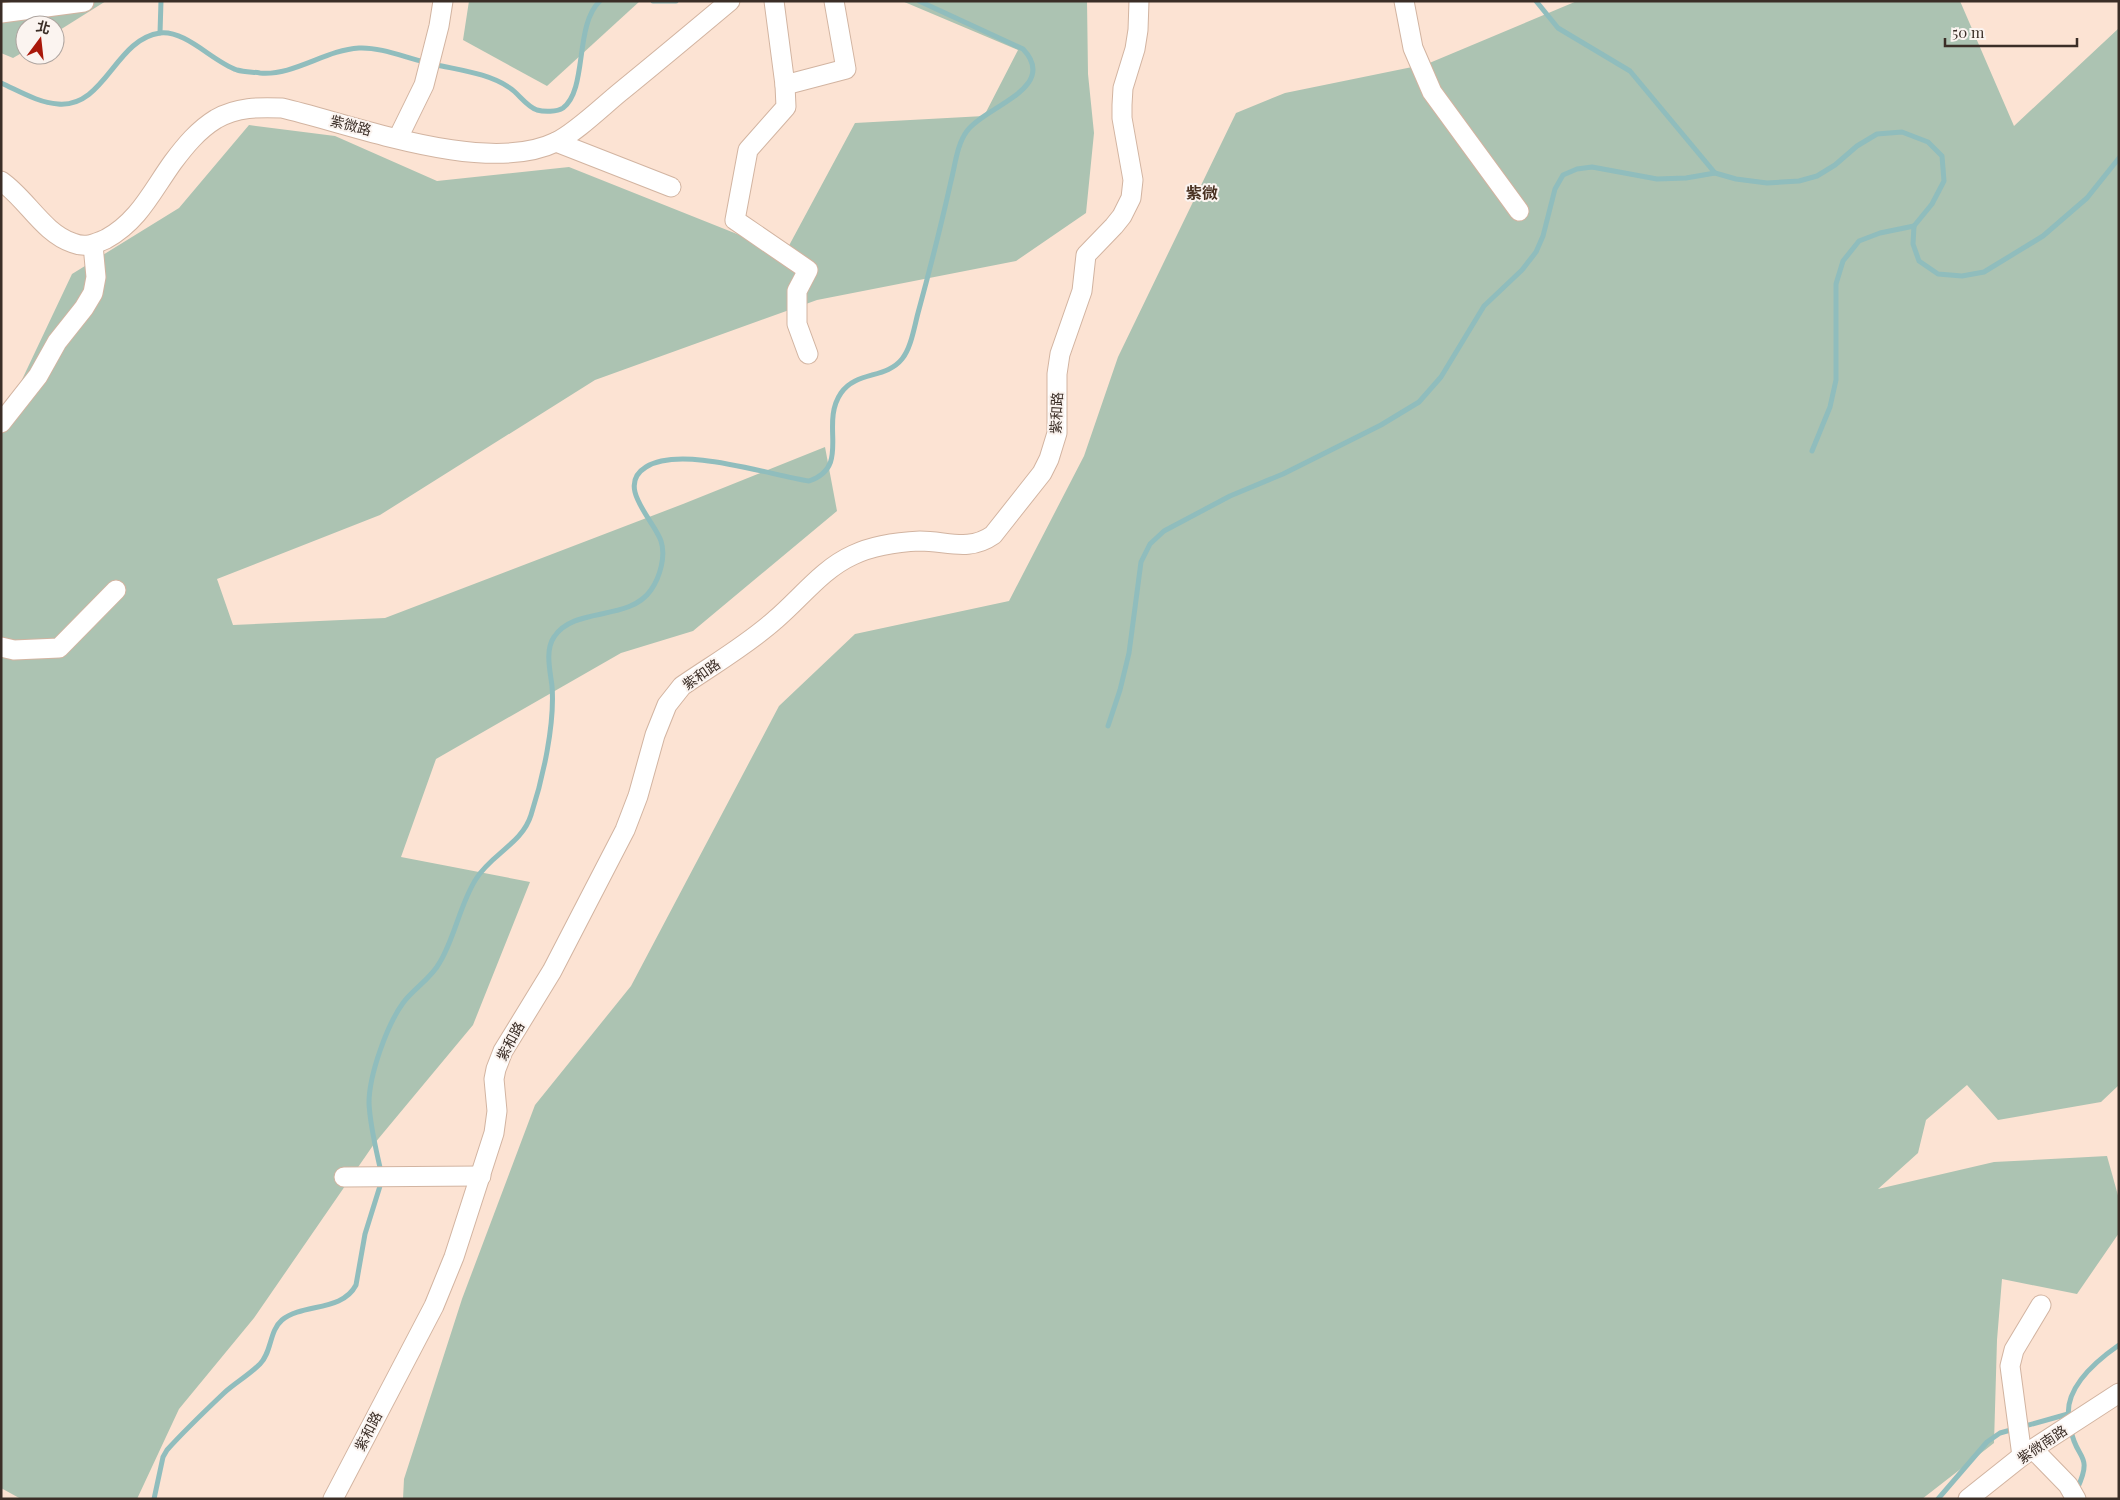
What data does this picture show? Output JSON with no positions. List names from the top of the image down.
{
  "streets": {
    "street": ["紫微路", "紫和路", "紫微南路"]
  },
  "districts": ["紫微"],
  "scale_bar": "50 m",
  "north": "top"
}
